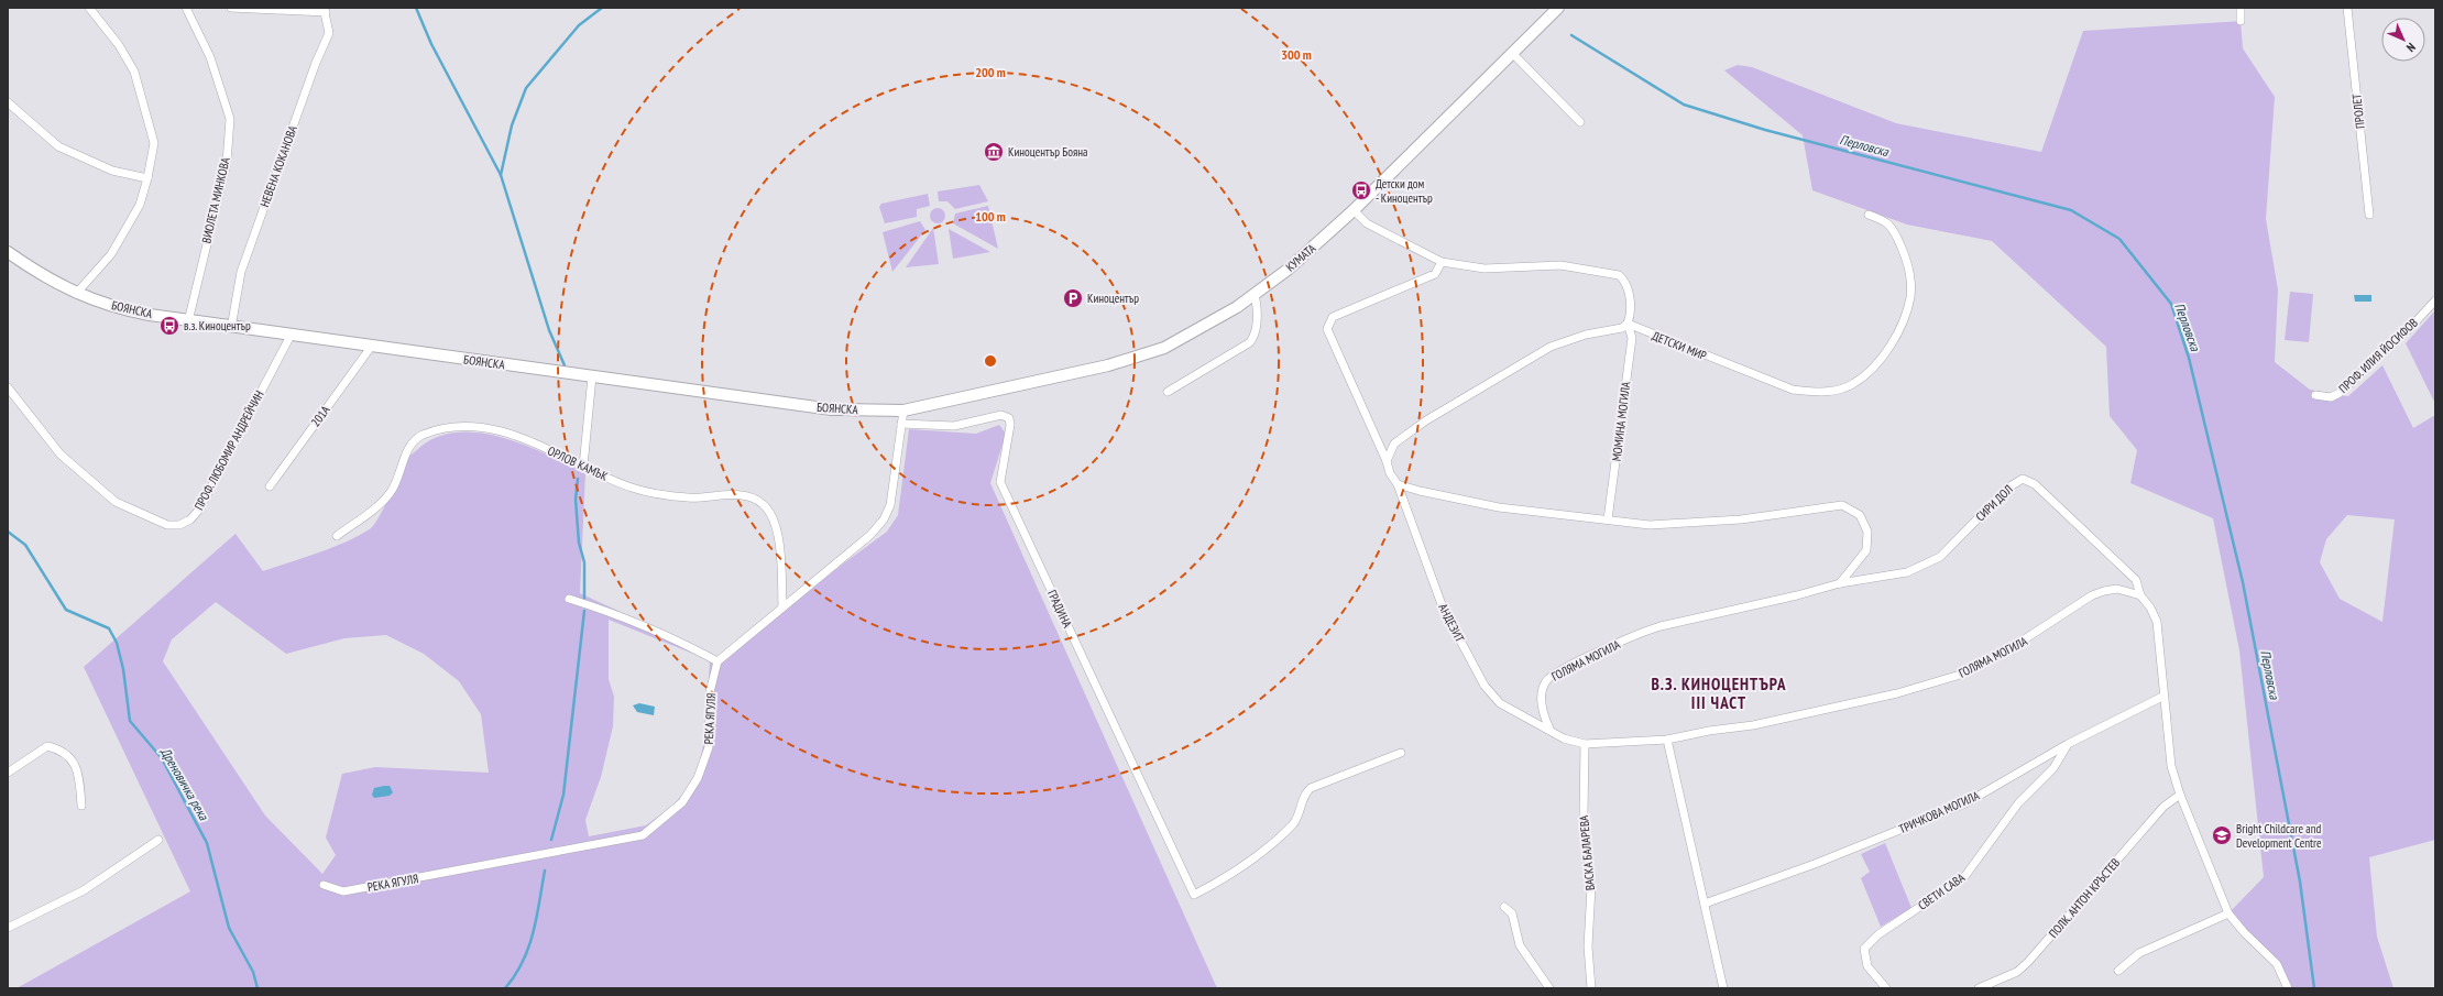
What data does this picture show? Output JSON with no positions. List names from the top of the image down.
{
  "streets": {
    "main road": ["КУМАТА", "БОЯНСКА"],
    "street": [
      "ПРОЛЕТ",
      "НЕВЕНА КОКАНОВА",
      "ВИОЛЕТА МИНКОВА",
      "ДЕТСКИ МИР",
      "ПРОФ. ИЛИЯ ЙОСИФОВ",
      "201А",
      "МОМИНА МОГИЛА",
      "ПРОФ. ЛЮБОМИР АНДРЕЙЧИН",
      "ОРЛОВ КАМЪК",
      "СИРИ ДОЛ",
      "ГРАДИНА",
      "АНДЕЗИТ",
      "ГОЛЯМА МОГИЛА",
      "РЕКА ЯГУЛЯ",
      "ТРИЧКОВА МОГИЛА",
      "ВАСКА БАЛАРЕВА",
      "СВЕТИ САВА",
      "ПОЛК. АНТОН КРЪСТЕВ"
    ]
  },
  "crossings": [
    ["НЕВЕНА КОКАНОВА", "БОЯНСКА"],
    ["ВИОЛЕТА МИНКОВА", "БОЯНСКА"],
    ["КУМАТА", "БОЯНСКА"],
    ["БОЯНСКА", "201А"],
    ["БОЯНСКА", "ПРОФ. ЛЮБОМИР АНДРЕЙЧИН"],
    ["ДЕТСКИ МИР", "МОМИНА МОГИЛА"],
    ["СИРИ ДОЛ", "ГОЛЯМА МОГИЛА"],
    ["АНДЕЗИТ", "ГОЛЯМА МОГИЛА"],
    ["ГОЛЯМА МОГИЛА", "ВАСКА БАЛАРЕВА"],
    ["ТРИЧКОВА МОГИЛА", "СВЕТИ САВА"]
  ],
  "districts": ["В.З. КИНОЦЕНТЪРА ІІІ ЧАСТ"],
  "water": ["Перловска", "Дреновичка река"],
  "places": {
    "museum": ["Киноцентър Бояна"],
    "bus stop": ["Детски дом - Киноцентър", "в.з. Киноцентър"],
    "parking": ["Киноцентър"],
    "school or university": ["Bright Childcare and Development Centre"]
  },
  "north": "bottom right",
  "rings": ["300 m", "200 m", "100 m"]
}
